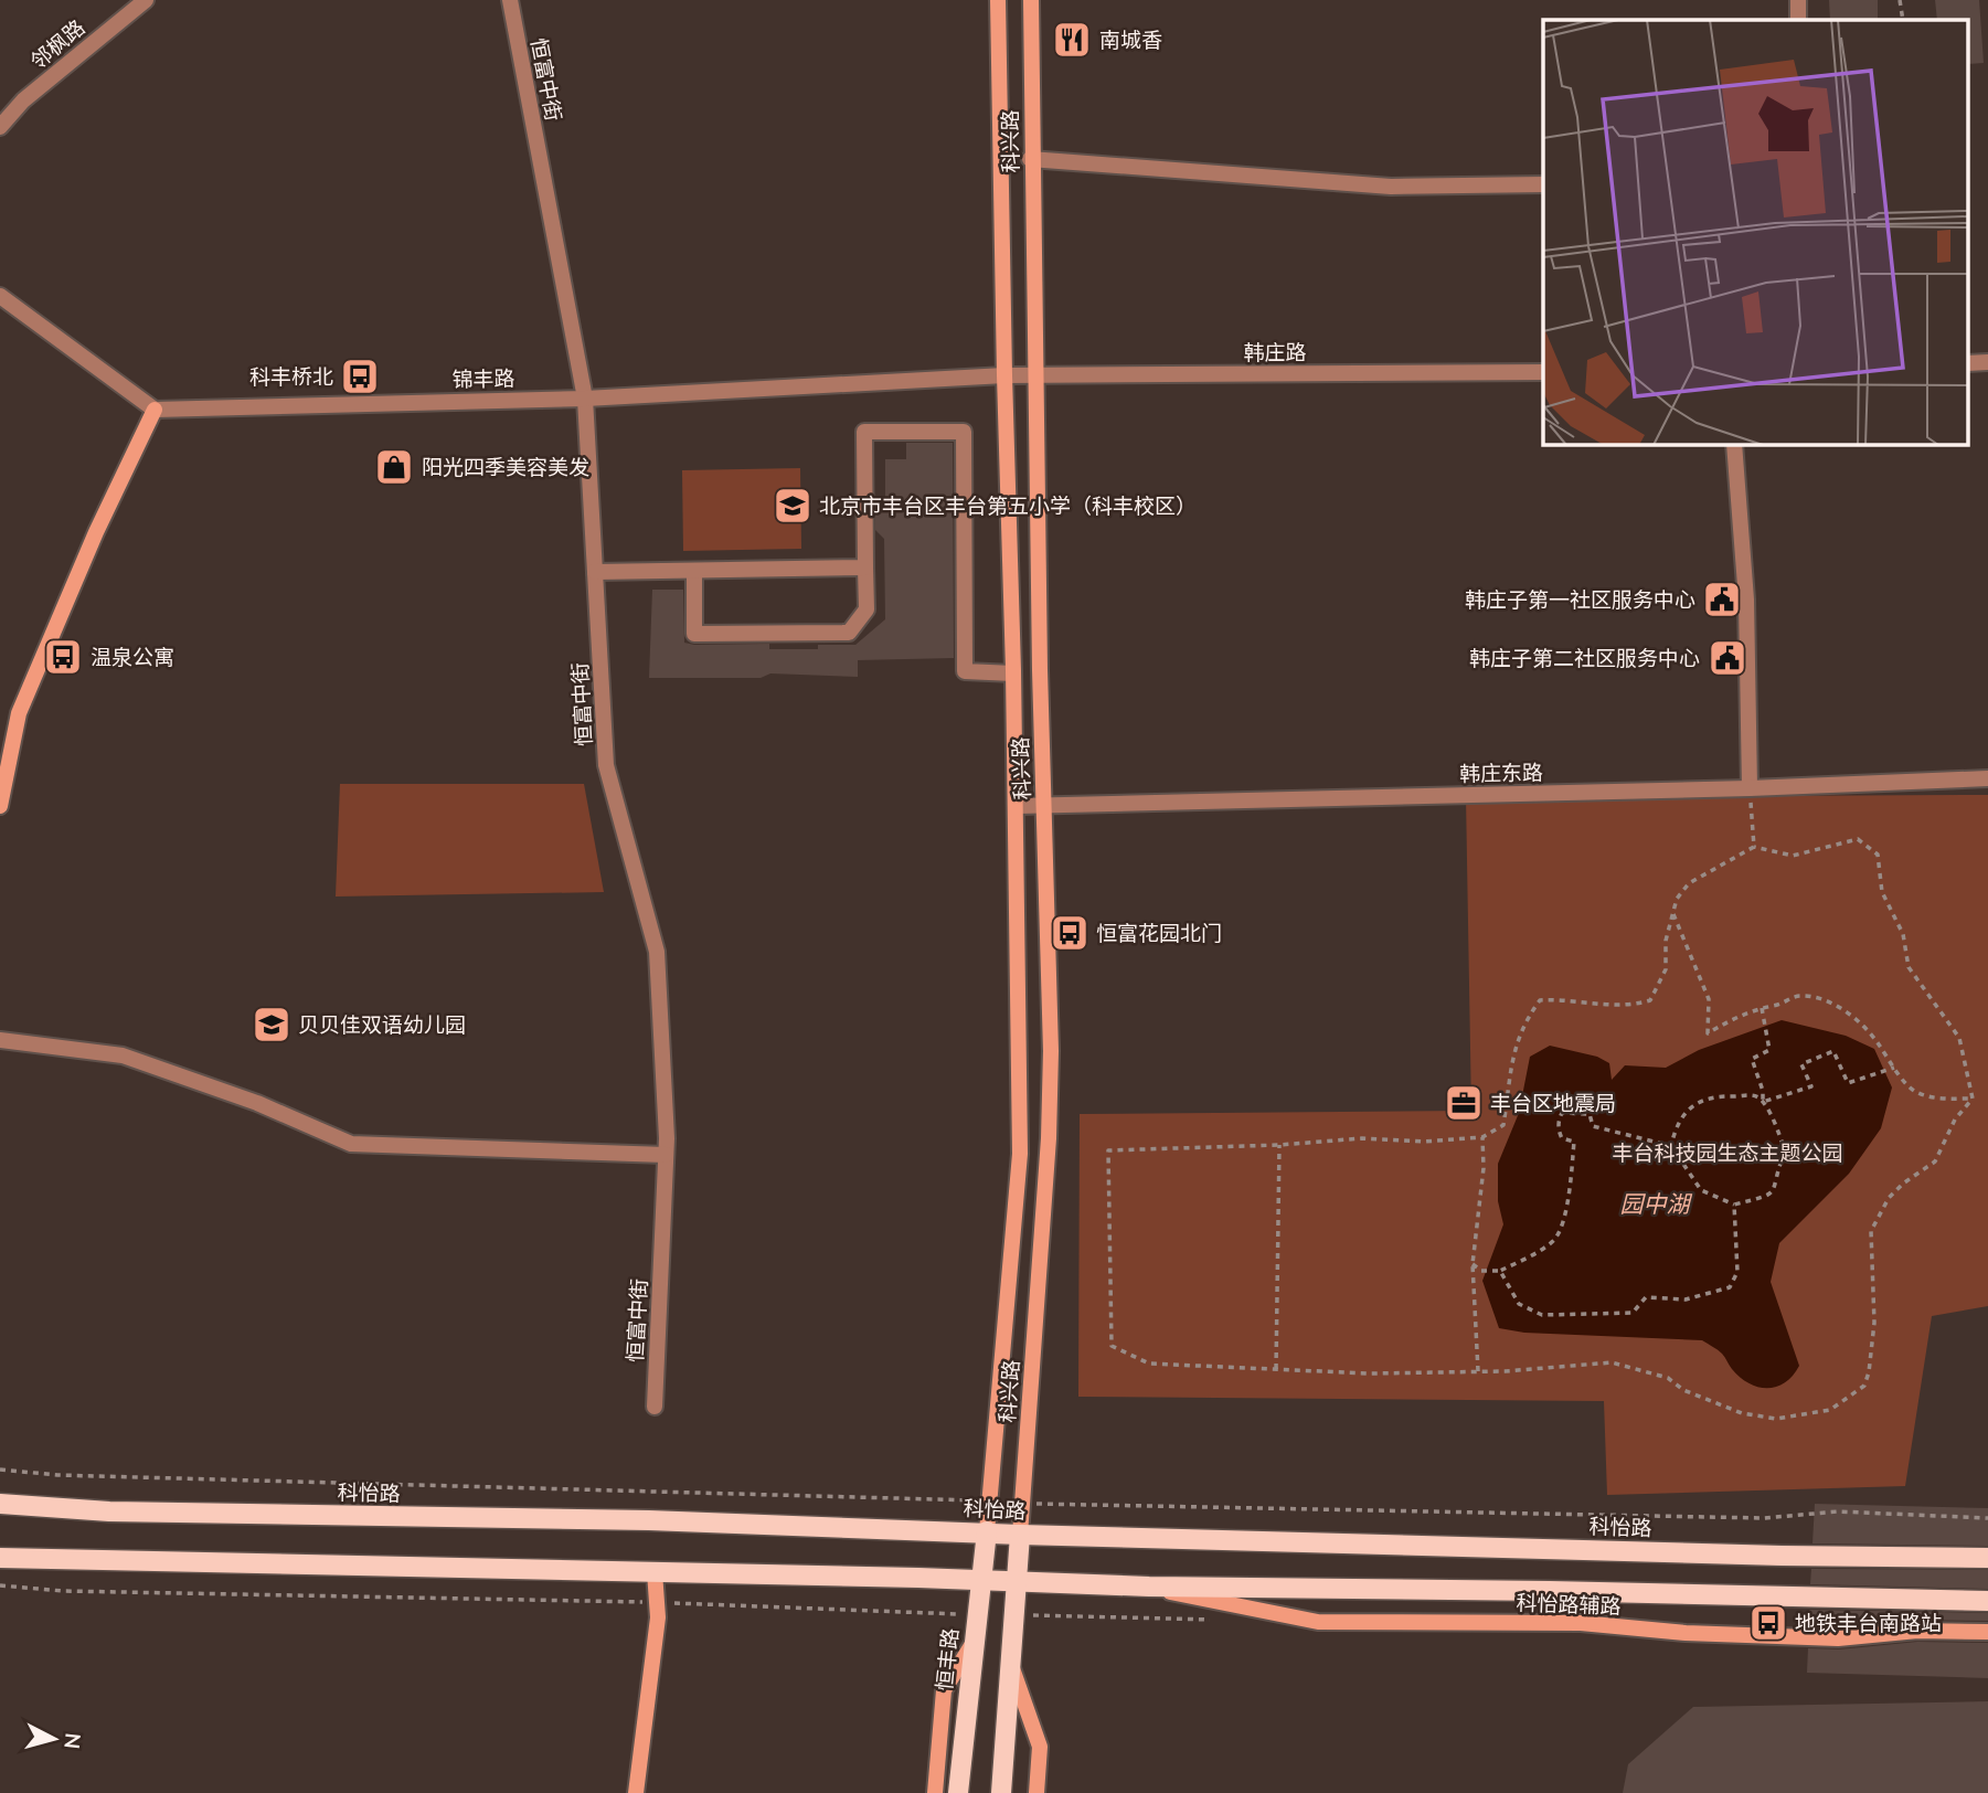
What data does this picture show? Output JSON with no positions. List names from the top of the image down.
{
  "streets": {
    "main road": [
      "科兴路",
      "科怡路",
      "科怡路辅路",
      "恒丰路"
    ],
    "street": [
      "邻枫路",
      "恒富中街",
      "韩庄路",
      "锦丰路",
      "韩庄东路"
    ]
  },
  "crossings": [
    ["恒富中街", "锦丰路"],
    ["科兴路", "韩庄路"],
    ["科兴路", "锦丰路"],
    ["科兴路", "韩庄东路"],
    ["科兴路", "科怡路"],
    ["科兴路", "恒丰路"],
    ["韩庄路", "锦丰路"],
    ["科怡路", "恒丰路"]
  ],
  "water": ["园中湖"],
  "parks": ["丰台科技园生态主题公园"],
  "places": {
    "restaurant": ["南城香"],
    "bus stop": [
      "科丰桥北",
      "温泉公寓",
      "恒富花园北门",
      "地铁丰台南路站"
    ],
    "shop": ["阳光四季美容美发"],
    "school or university": ["北京市丰台区丰台第五小学（科丰校区）", "贝贝佳双语幼儿园"],
    "public building": ["韩庄子第一社区服务中心", "韩庄子第二社区服务中心"],
    "office": ["丰台区地震局"]
  },
  "north": "right"
}
